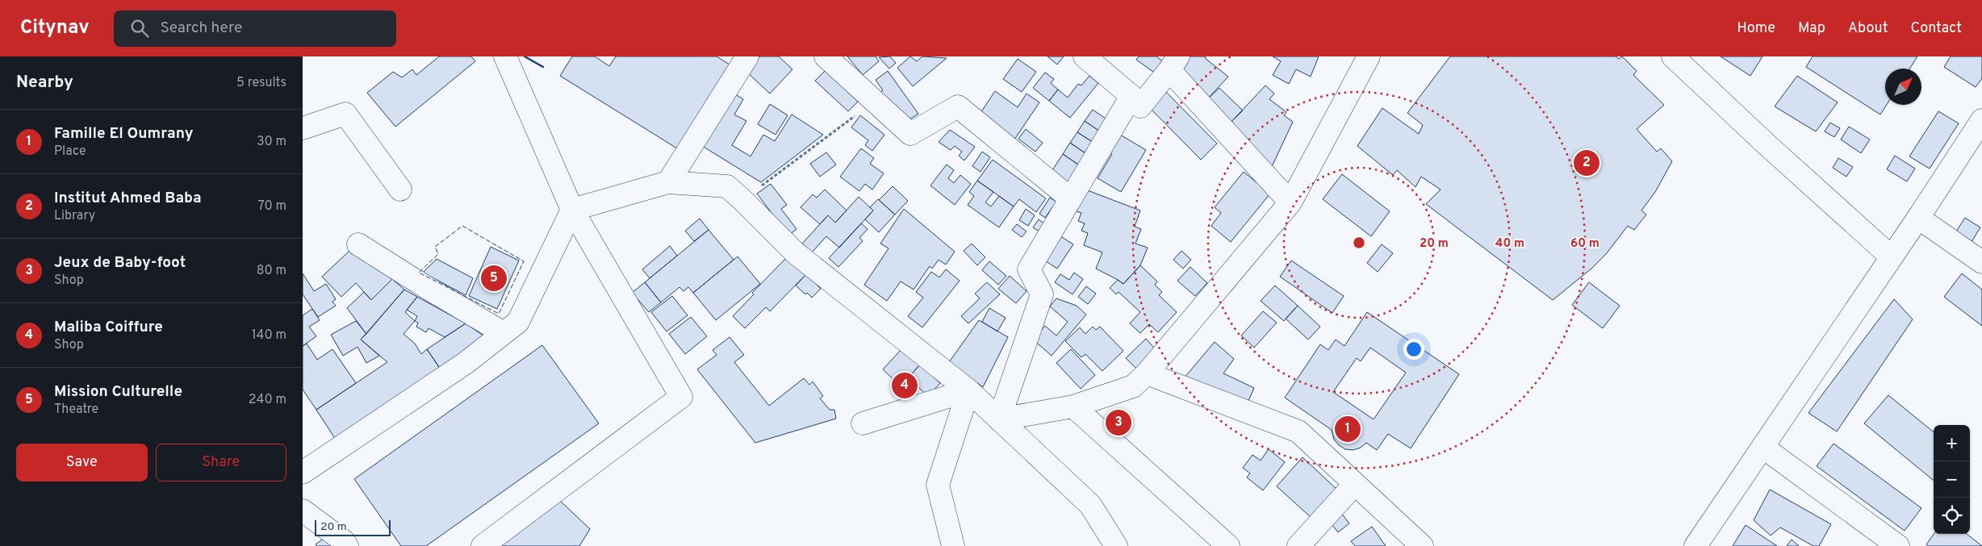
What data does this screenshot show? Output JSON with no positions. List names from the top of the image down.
{
  "scale_bar": "20 m",
  "north": "top right",
  "page": {
    "header": "Citynav",
    "search": "Search here",
    "nav": [
      "Home",
      "Map",
      "About",
      "Contact"
    ],
    "heading": ["Nearby", "5 results"],
    "list": [
      {
        "mark": "1",
        "name": "Famille El Oumrany",
        "note": "Place",
        "value": "30 m"
      },
      {
        "mark": "2",
        "name": "Institut Ahmed Baba",
        "note": "Library",
        "value": "70 m"
      },
      {
        "mark": "3",
        "name": "Jeux de Baby-foot",
        "note": "Shop",
        "value": "80 m"
      },
      {
        "mark": "4",
        "name": "Maliba Coiffure",
        "note": "Shop",
        "value": "140 m"
      },
      {
        "mark": "5",
        "name": "Mission Culturelle",
        "note": "Theatre",
        "value": "240 m"
      }
    ],
    "pins": [
      "2",
      "5",
      "4",
      "3",
      "1"
    ],
    "map_buttons": ["+", "−"],
    "buttons": ["Save", "Share"],
    "scale": "20 m"
  },
  "rings": ["20 m", "40 m", "60 m"]
}
